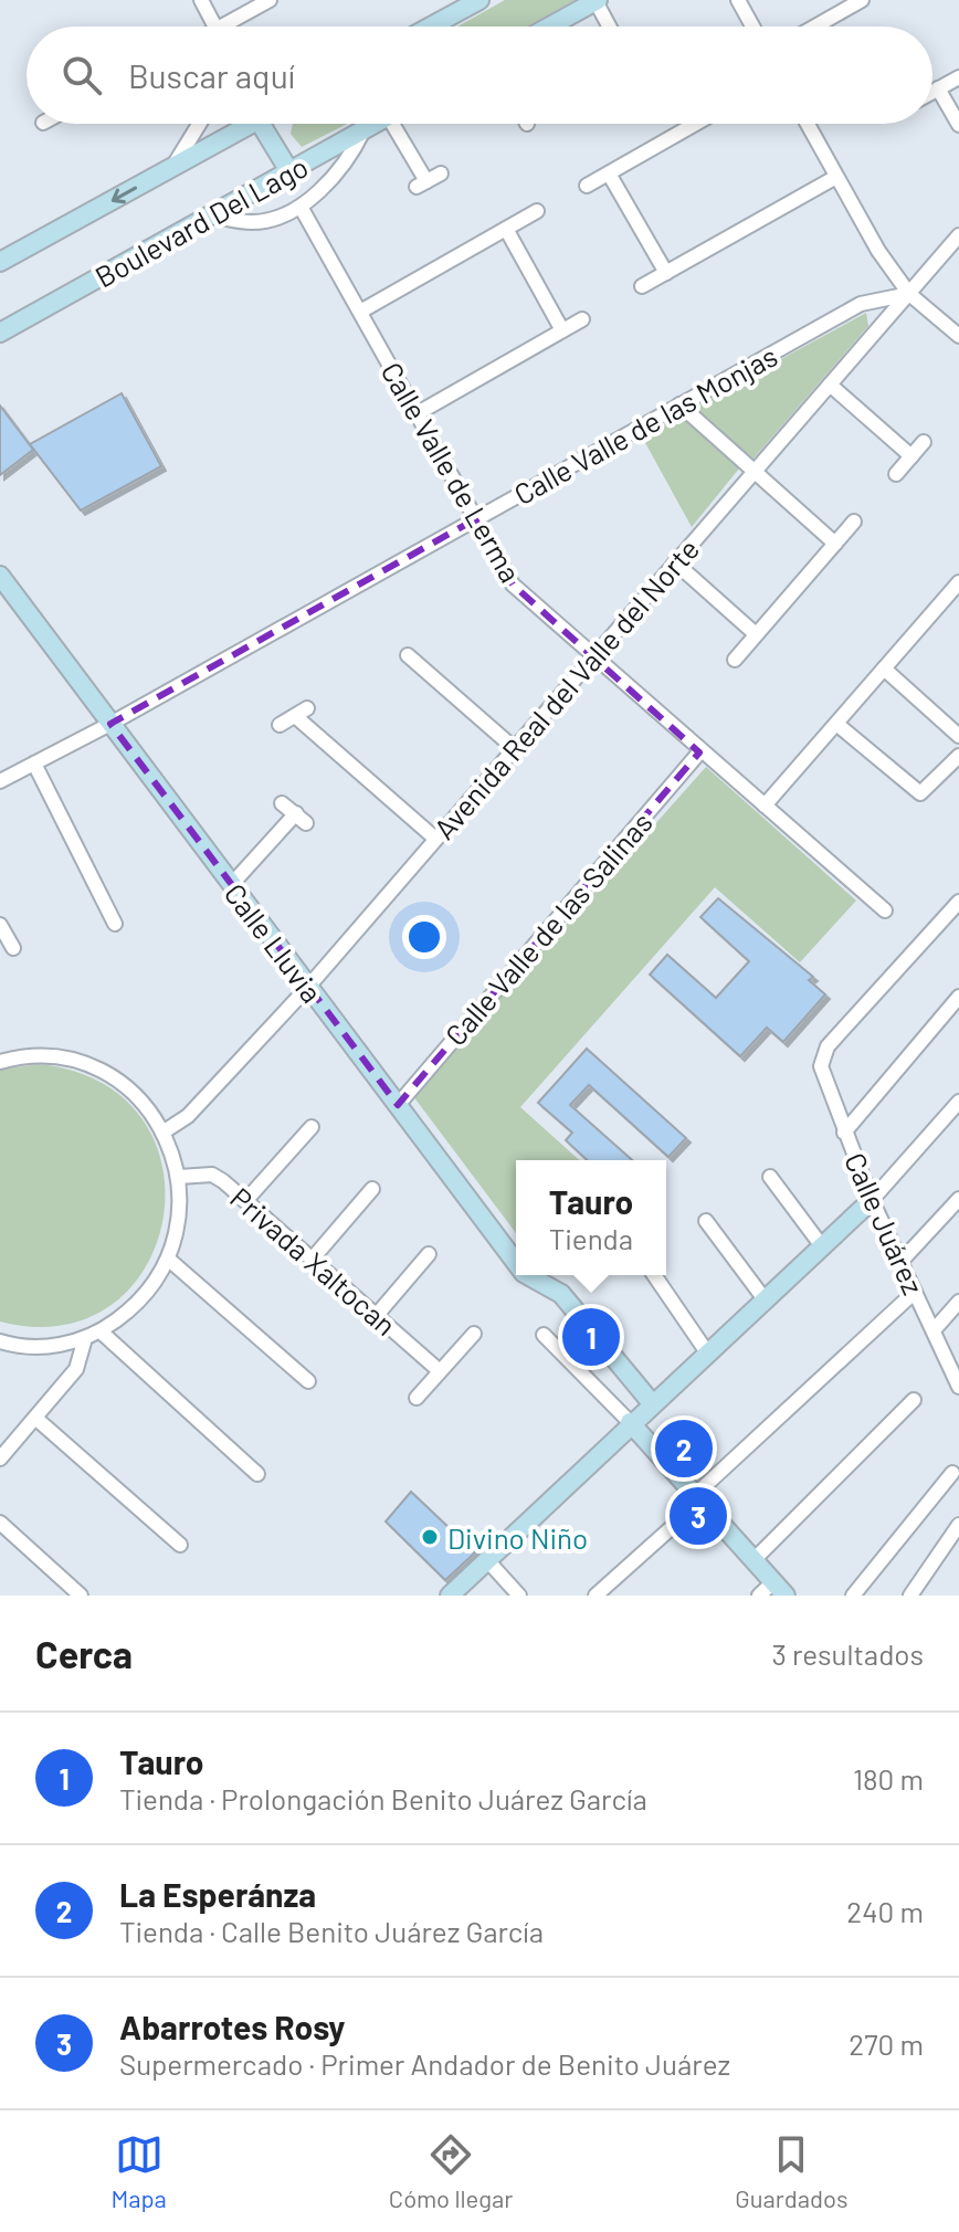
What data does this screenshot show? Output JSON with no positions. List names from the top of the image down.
{
  "streets": {
    "street": [
      "Boulevard Del Lago",
      "Calle Valle de las Monjas",
      "Calle Valle de Lerma",
      "Avenida Real del Valle del Norte",
      "Calle Valle de las Salinas",
      "Calle Lluvia",
      "Calle Juárez",
      "Privada Xaltocan"
    ]
  },
  "crossings": [
    ["Calle Valle de las Monjas", "Calle Valle de Lerma"],
    ["Calle Valle de las Monjas", "Avenida Real del Valle del Norte"],
    ["Calle Valle de las Monjas", "Calle Lluvia"],
    ["Calle Valle de Lerma", "Avenida Real del Valle del Norte"],
    ["Calle Valle de Lerma", "Calle Valle de las Salinas"],
    ["Avenida Real del Valle del Norte", "Calle Lluvia"],
    ["Calle Valle de las Salinas", "Calle Lluvia"]
  ],
  "places": ["Divino Niño"],
  "page": {
    "search": "Buscar aquí",
    "popup": ["Tauro", "Tienda"],
    "pins": ["1", "2", "3"],
    "heading": ["Cerca", "3 resultados"],
    "list": [
      {
        "mark": "1",
        "name": "Tauro",
        "note": "Tienda · Prolongación Benito Juárez García",
        "value": "180 m"
      },
      {
        "mark": "2",
        "name": "La Esperánza",
        "note": "Tienda · Calle Benito Juárez García",
        "value": "240 m"
      },
      {
        "mark": "3",
        "name": "Abarrotes Rosy",
        "note": "Supermercado · Primer Andador de Benito Juárez",
        "value": "270 m"
      }
    ],
    "nav": ["Mapa", "Cómo llegar", "Guardados"]
  }
}
